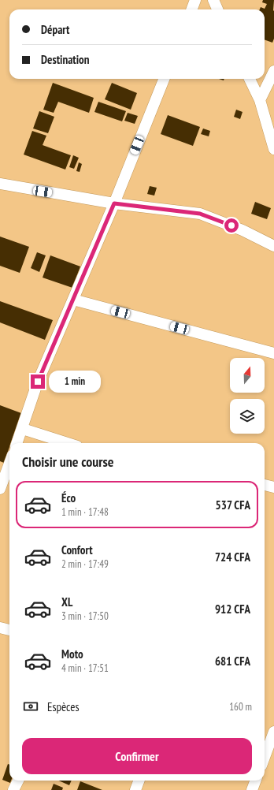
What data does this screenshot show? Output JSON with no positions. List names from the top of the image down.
{
  "north": "top",
  "page": {
    "banner": ["Départ", "Destination"],
    "bubble": "1 min",
    "heading": "Choisir une course",
    "list": [
      {
        "name": "Éco",
        "note": "1 min · 17:48",
        "value": "537 CFA"
      },
      {
        "name": "Confort",
        "note": "2 min · 17:49",
        "value": "724 CFA"
      },
      {
        "name": "XL",
        "note": "3 min · 17:50",
        "value": "912 CFA"
      },
      {
        "name": "Moto",
        "note": "4 min · 17:51",
        "value": "681 CFA"
      }
    ],
    "pay": ["Espèces", "160 m"],
    "buttons": "Confirmer"
  }
}
